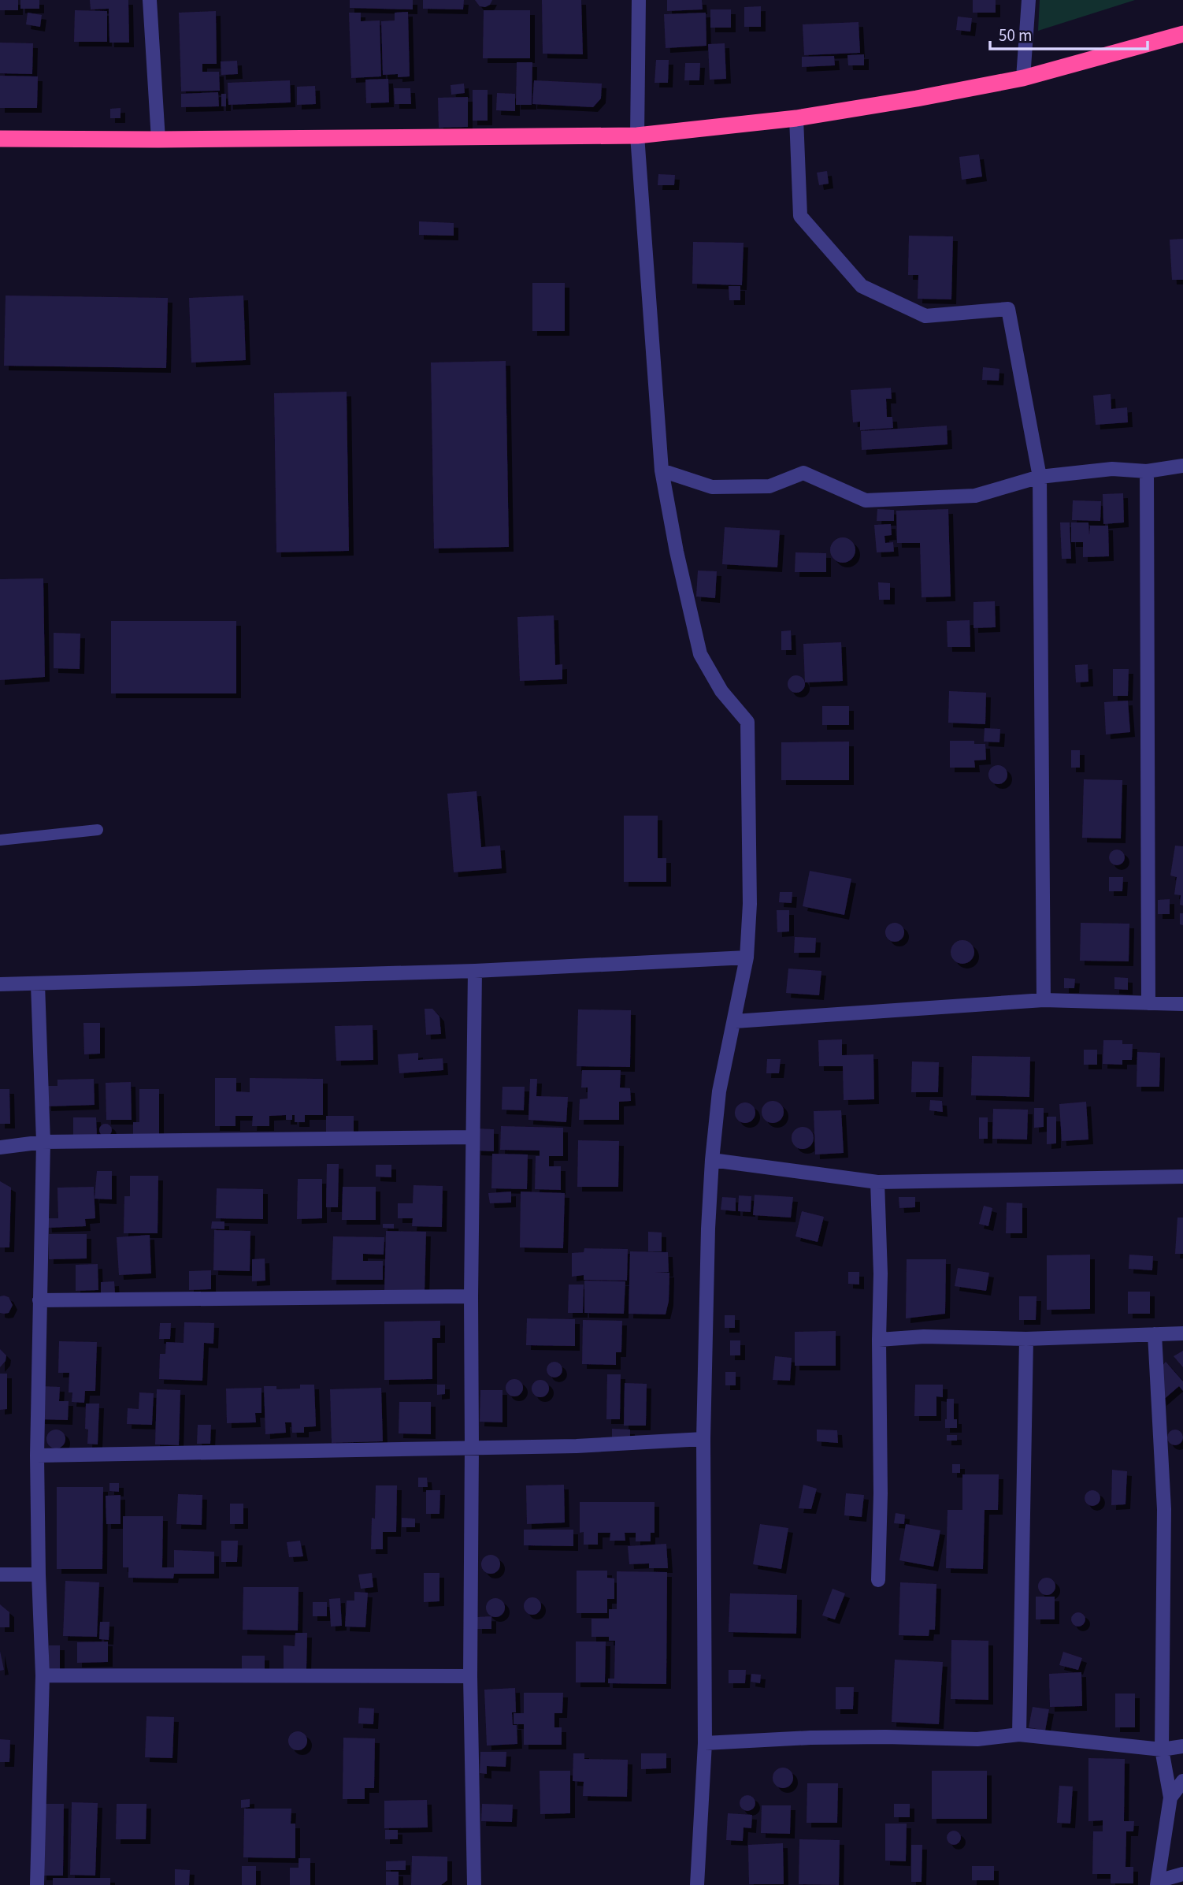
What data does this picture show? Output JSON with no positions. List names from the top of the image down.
{
  "scale_bar": "50 m"
}
